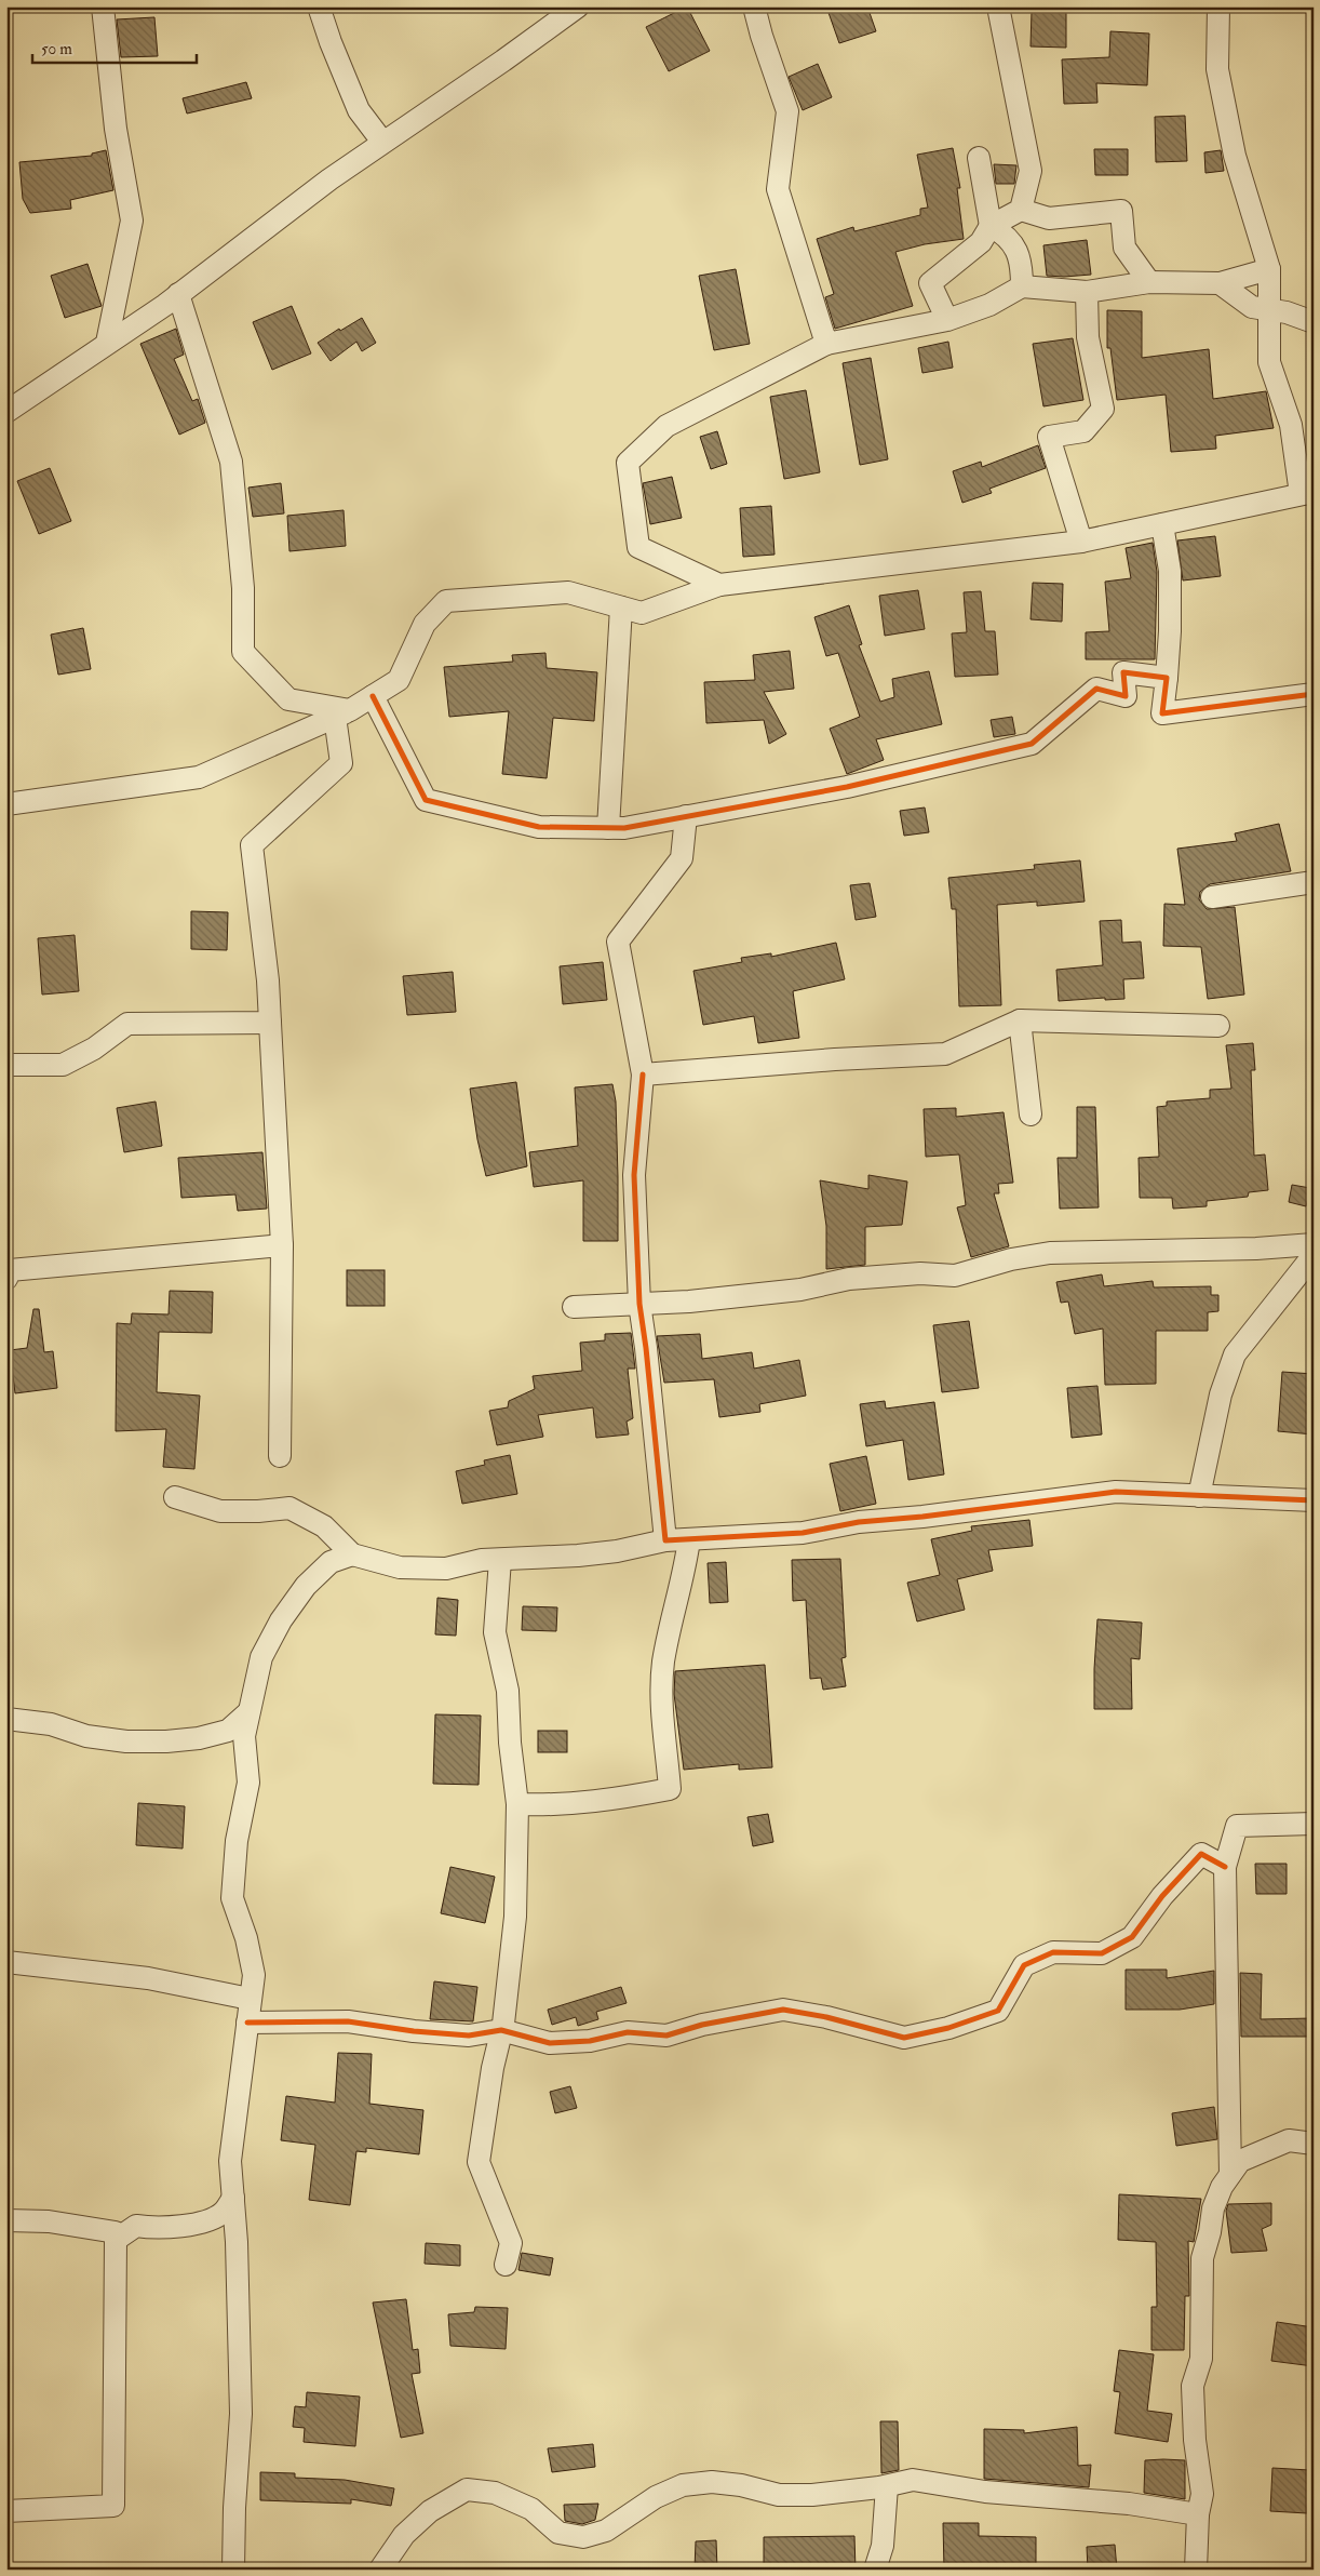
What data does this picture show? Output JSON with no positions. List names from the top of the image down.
{
  "scale_bar": "50 m"
}
